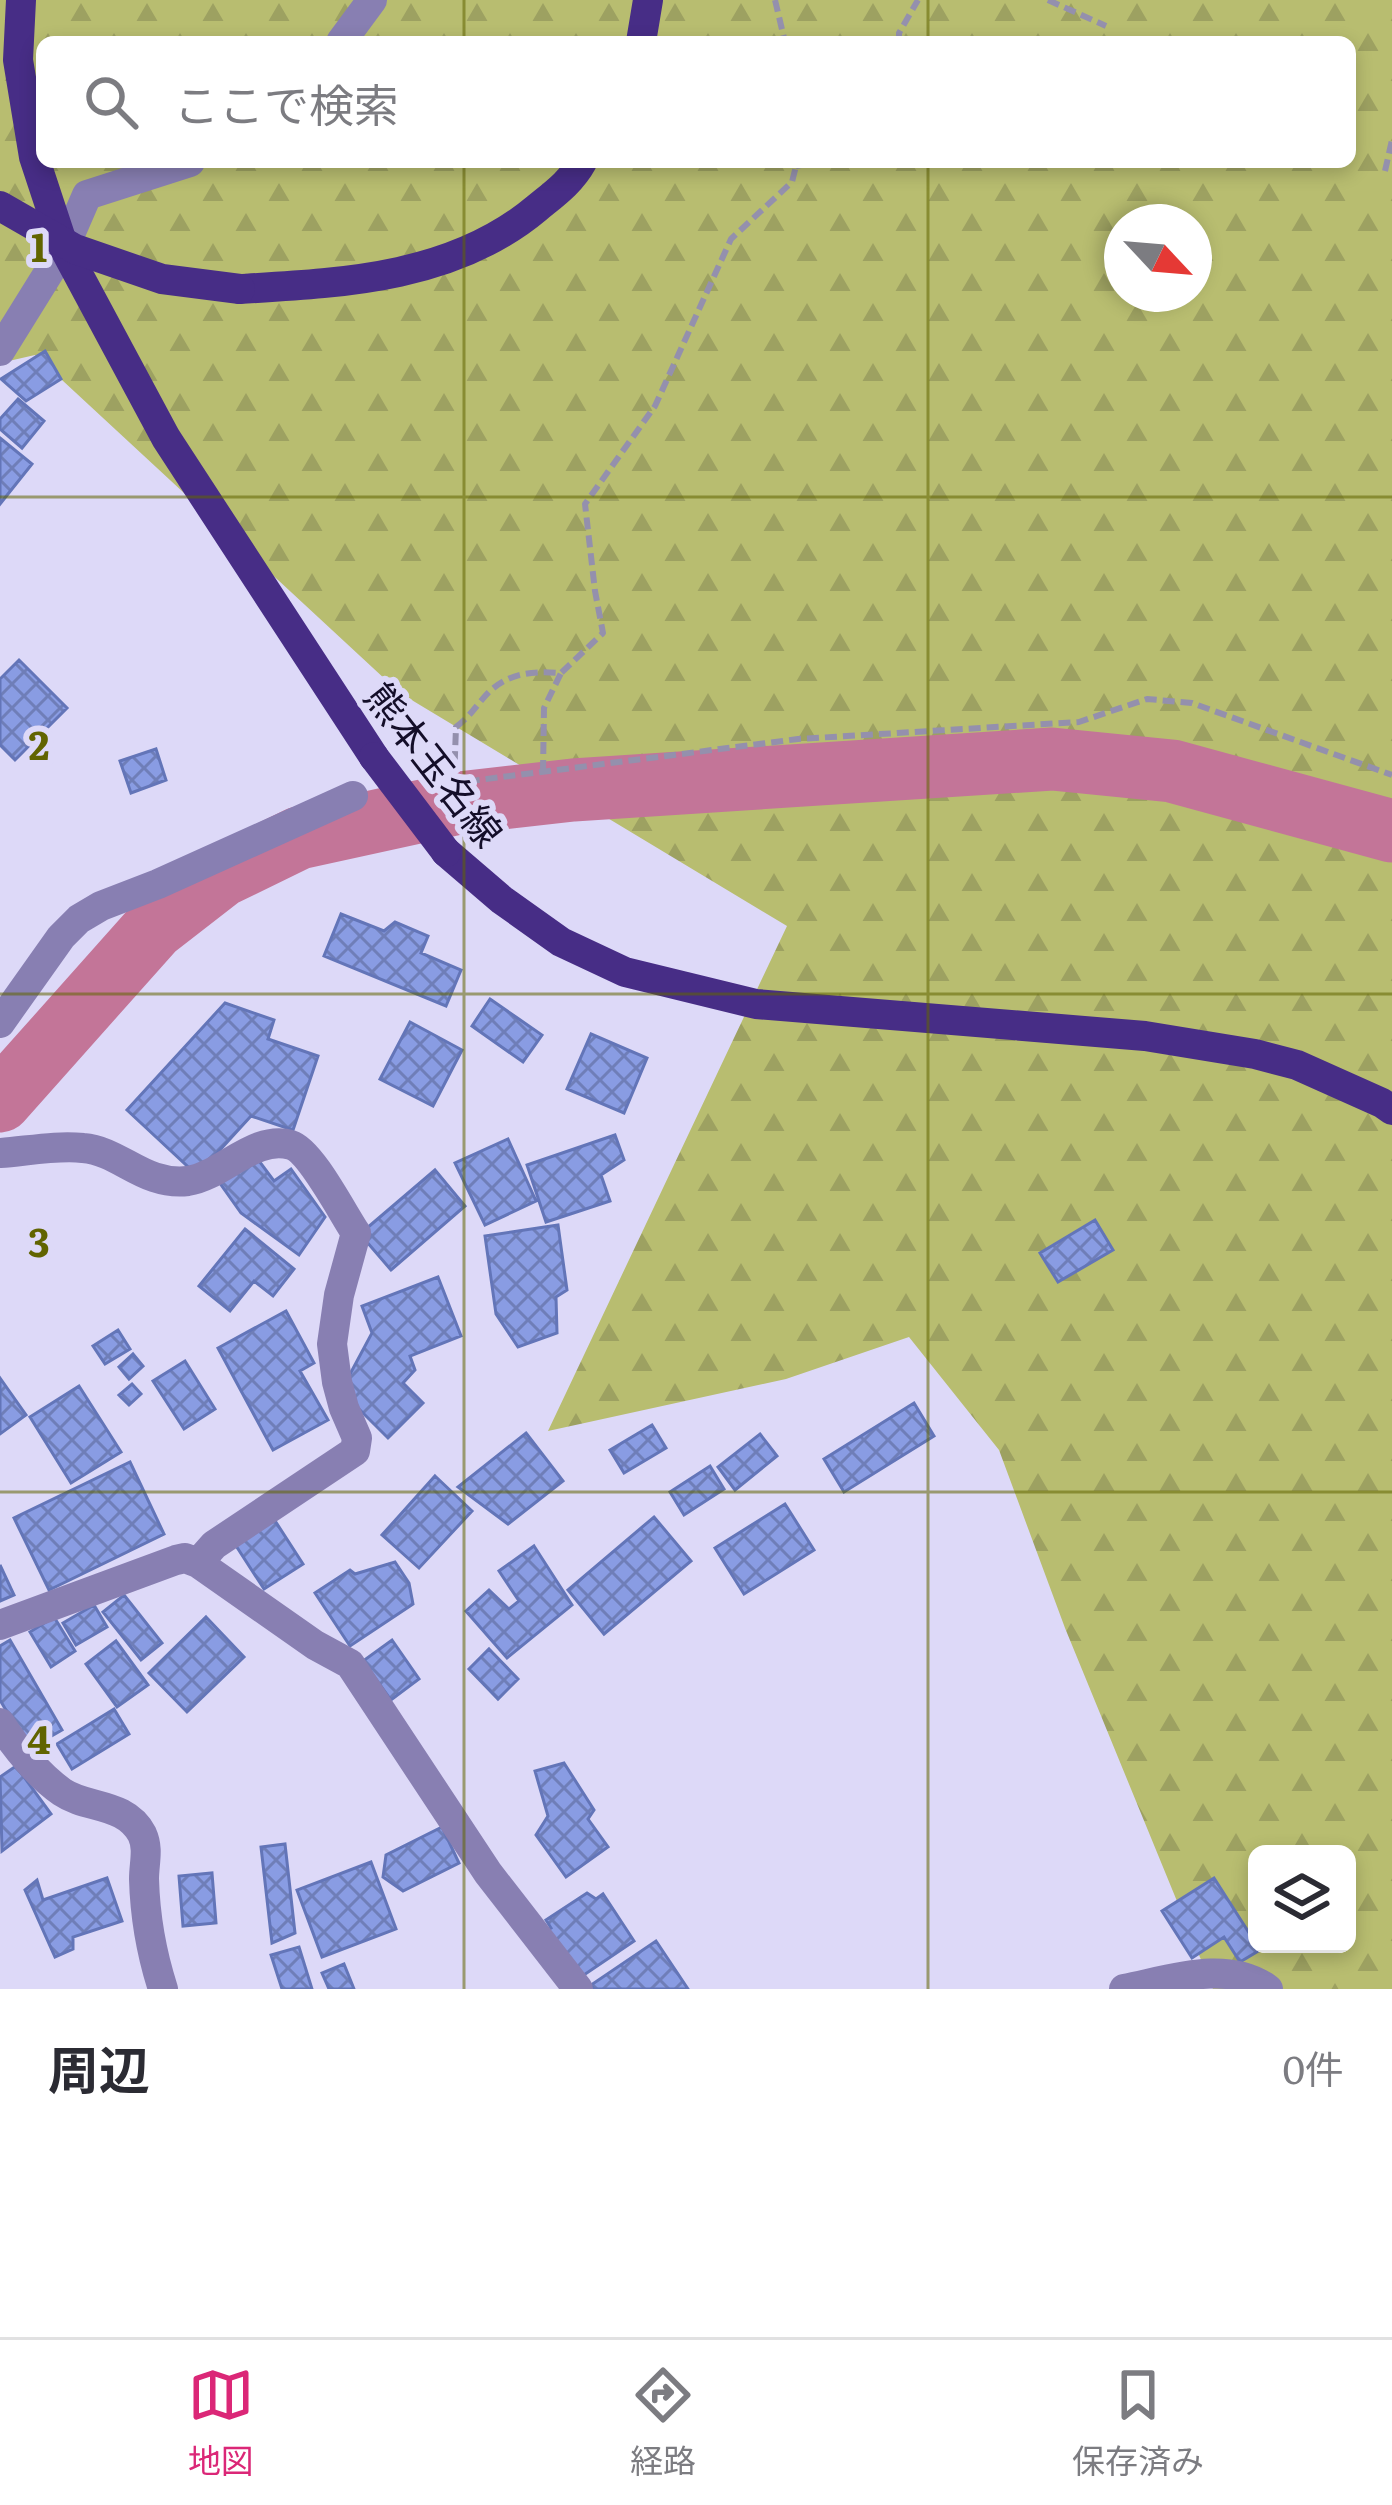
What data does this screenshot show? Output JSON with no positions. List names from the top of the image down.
{
  "streets": {
    "main road": ["熊本玉名線"]
  },
  "north": "bottom right",
  "page": {
    "search": "ここで検索",
    "heading": ["周辺", "0件"],
    "nav": ["地図", "経路", "保存済み"]
  },
  "grid": {
    "rows": [
      "1",
      "2",
      "3",
      "4"
    ]
  }
}
